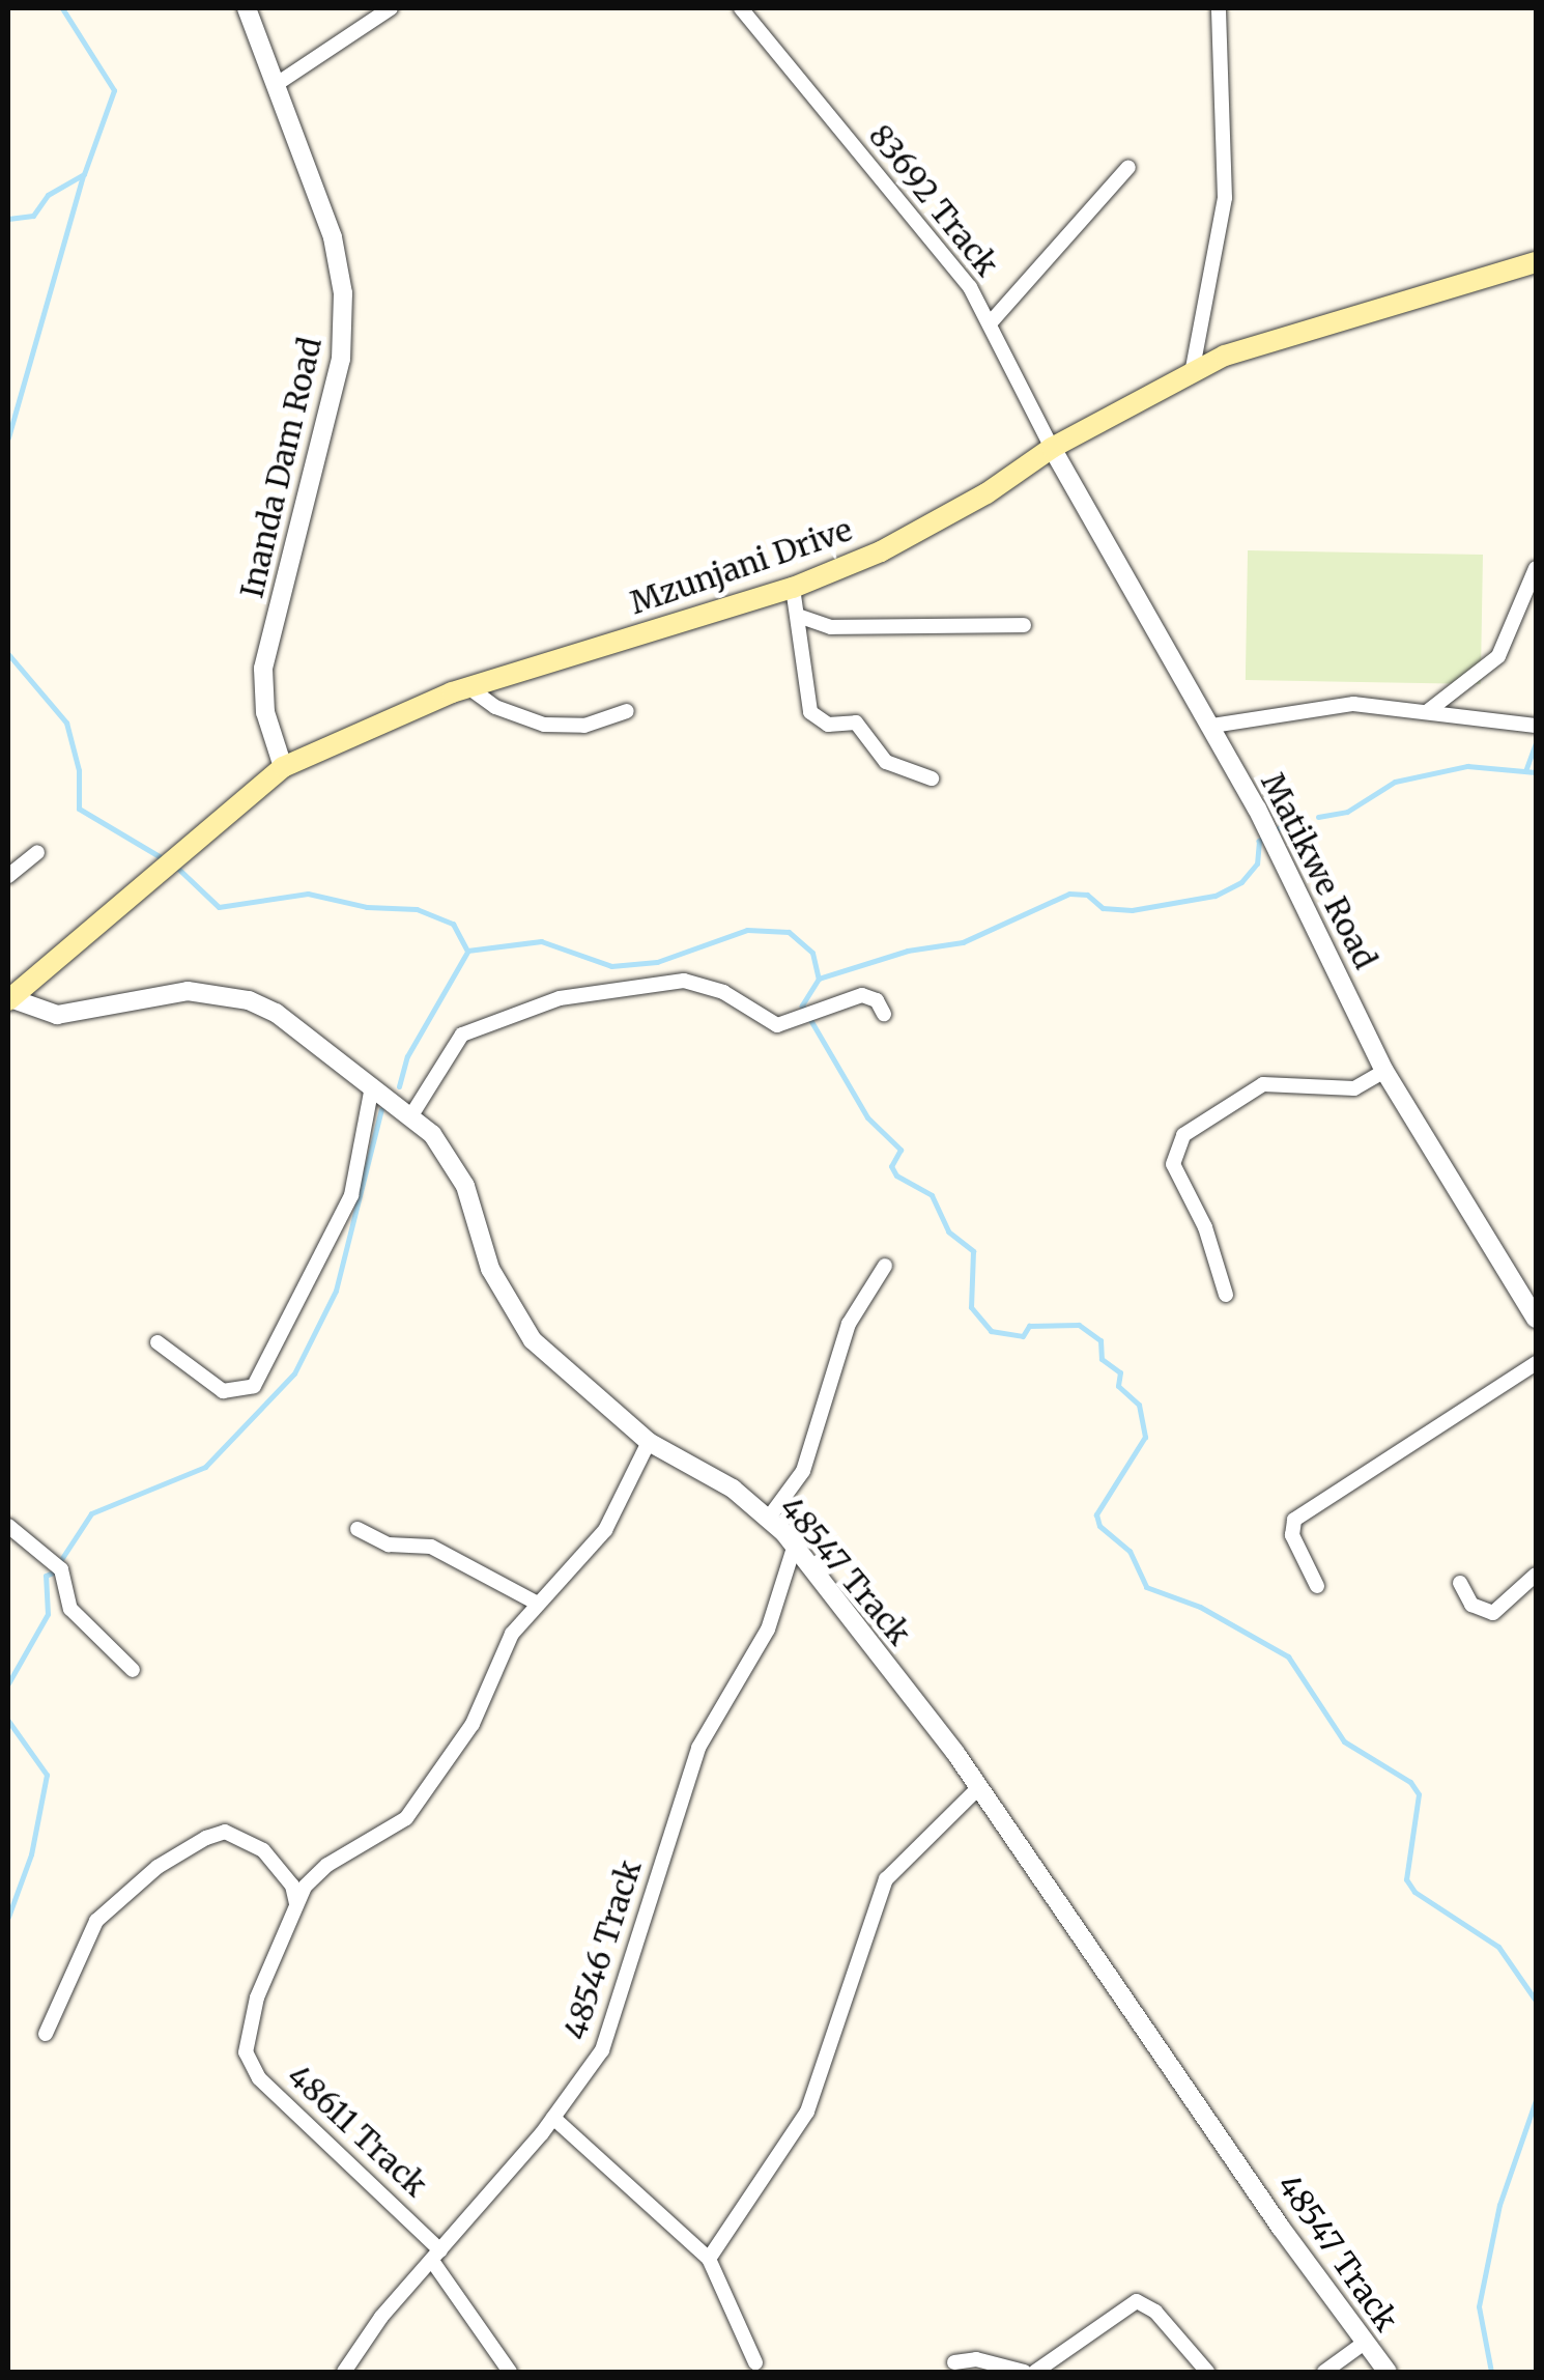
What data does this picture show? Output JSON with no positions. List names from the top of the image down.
{
  "streets": {
    "main road": ["Mzunjani Drive"],
    "street": [
      "83692 Track",
      "Inanda Dam Road",
      "Matikwe Road",
      "48547 Track",
      "48546 Track",
      "48611 Track"
    ]
  },
  "crossings": [
    ["83692 Track", "Mzunjani Drive"],
    ["83692 Track", "Matikwe Road"],
    ["Inanda Dam Road", "Mzunjani Drive"],
    ["Mzunjani Drive", "Matikwe Road"],
    ["Mzunjani Drive", "48547 Track"],
    ["48547 Track", "48546 Track"],
    ["48547 Track", "48611 Track"],
    ["48546 Track", "48611 Track"]
  ]
}
